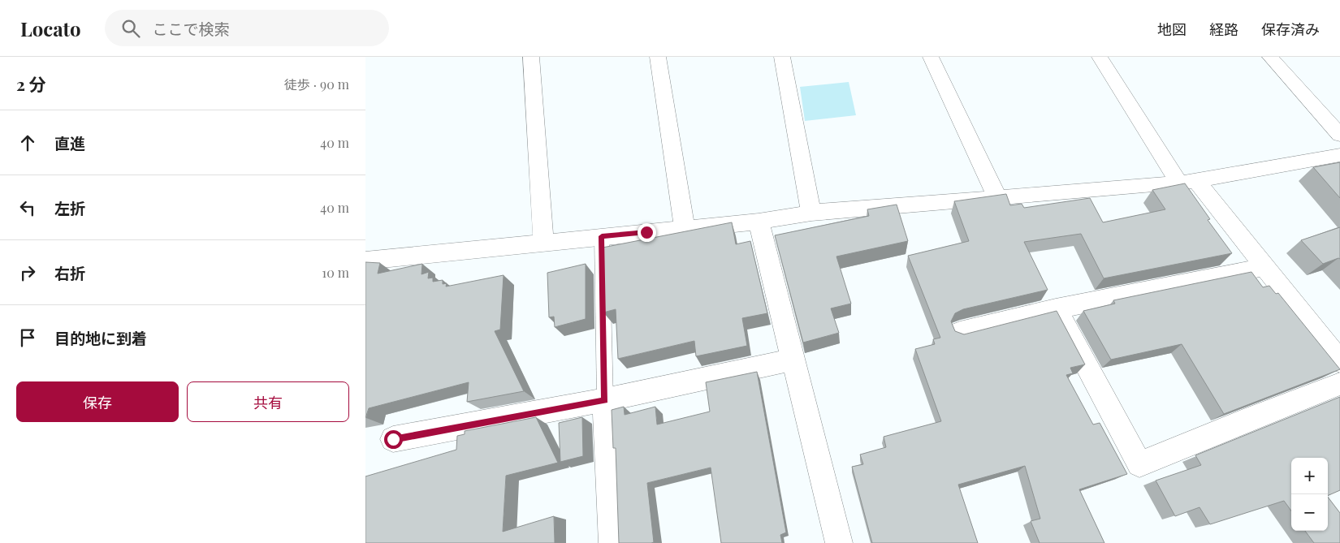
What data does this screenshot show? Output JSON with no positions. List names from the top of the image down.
{
  "page": {
    "header": "Locato",
    "search": "ここで検索",
    "nav": ["地図", "経路", "保存済み"],
    "heading": ["2 分", "徒歩 · 90 m"],
    "list": [
      ["直進", "40 m"],
      ["左折", "40 m"],
      ["右折", "10 m"],
      "目的地に到着"
    ],
    "buttons": ["保存", "共有"],
    "map_buttons": ["+", "−"]
  }
}
